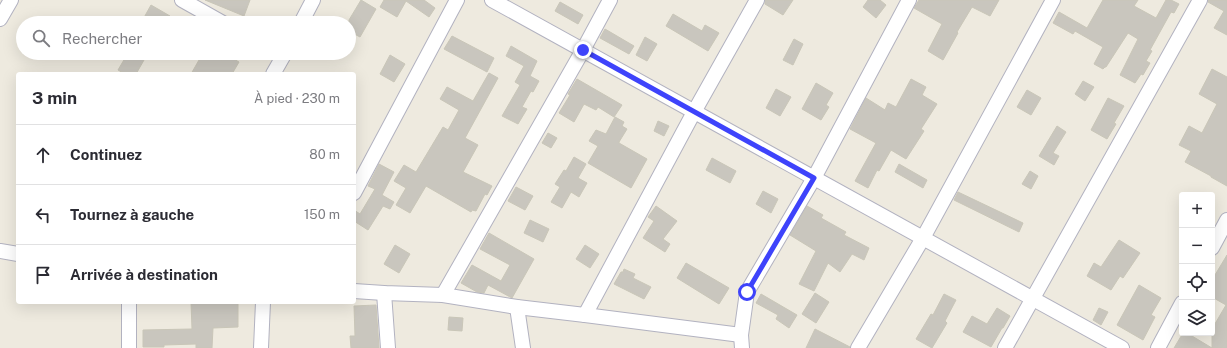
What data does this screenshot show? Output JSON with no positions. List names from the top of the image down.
{
  "page": {
    "search": "Rechercher",
    "heading": ["3 min", "À pied · 230 m"],
    "list": [
      ["Continuez", "80 m"],
      ["Tournez à gauche", "150 m"],
      "Arrivée à destination"
    ],
    "map_buttons": ["+", "−"]
  }
}
